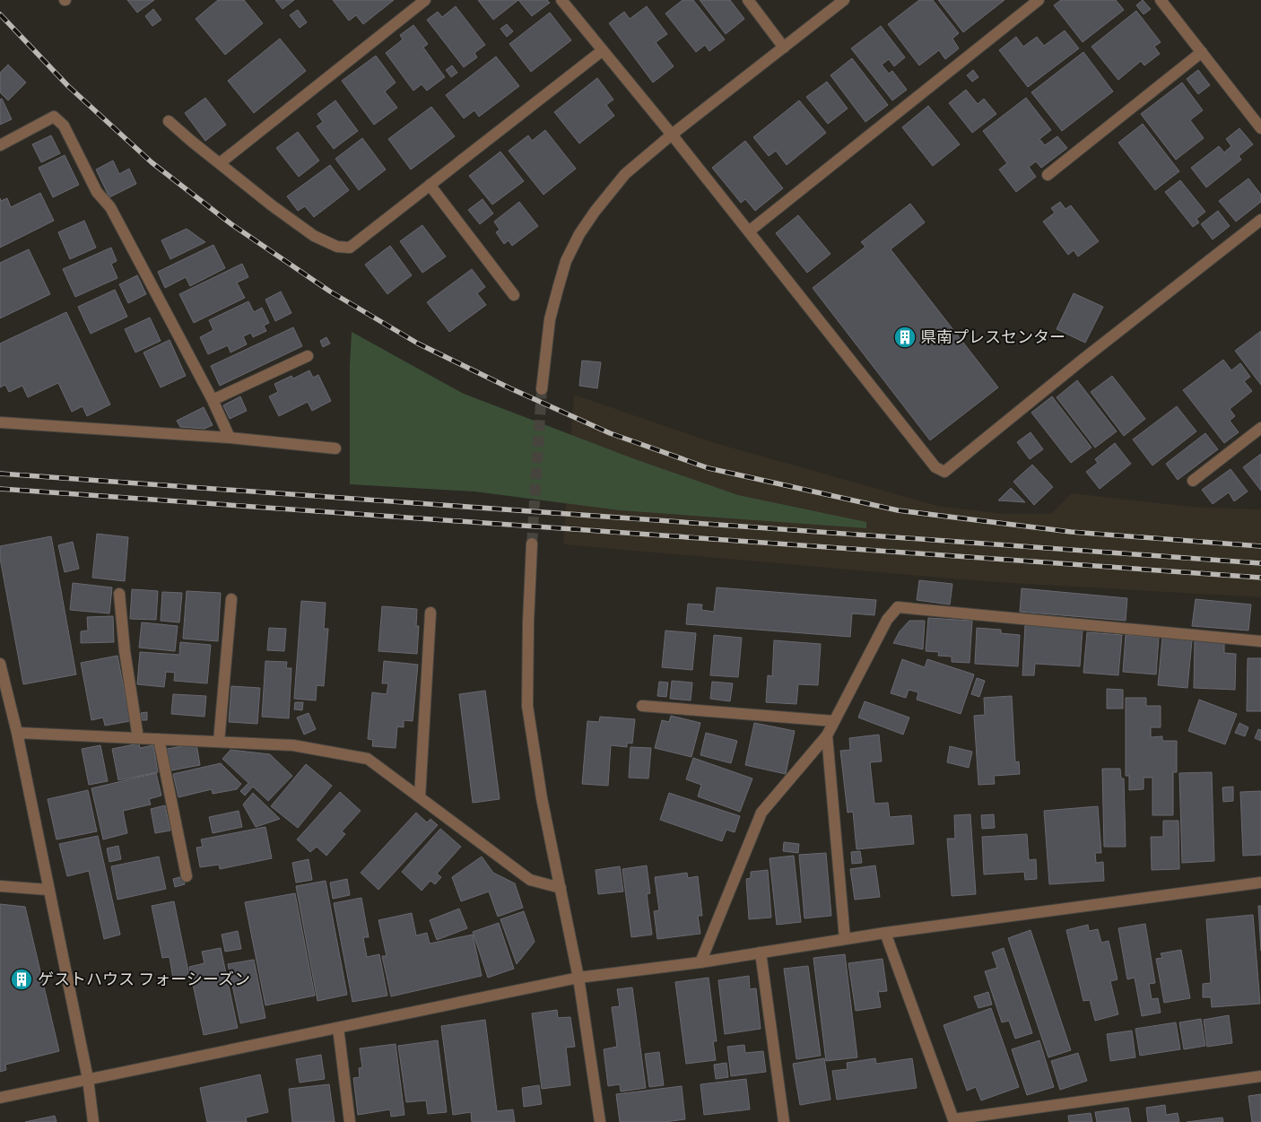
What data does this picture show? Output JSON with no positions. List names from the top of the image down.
{
  "places": {
    "building": ["県南プレスセンター", "ゲストハウス フォーシーズン"]
  }
}
